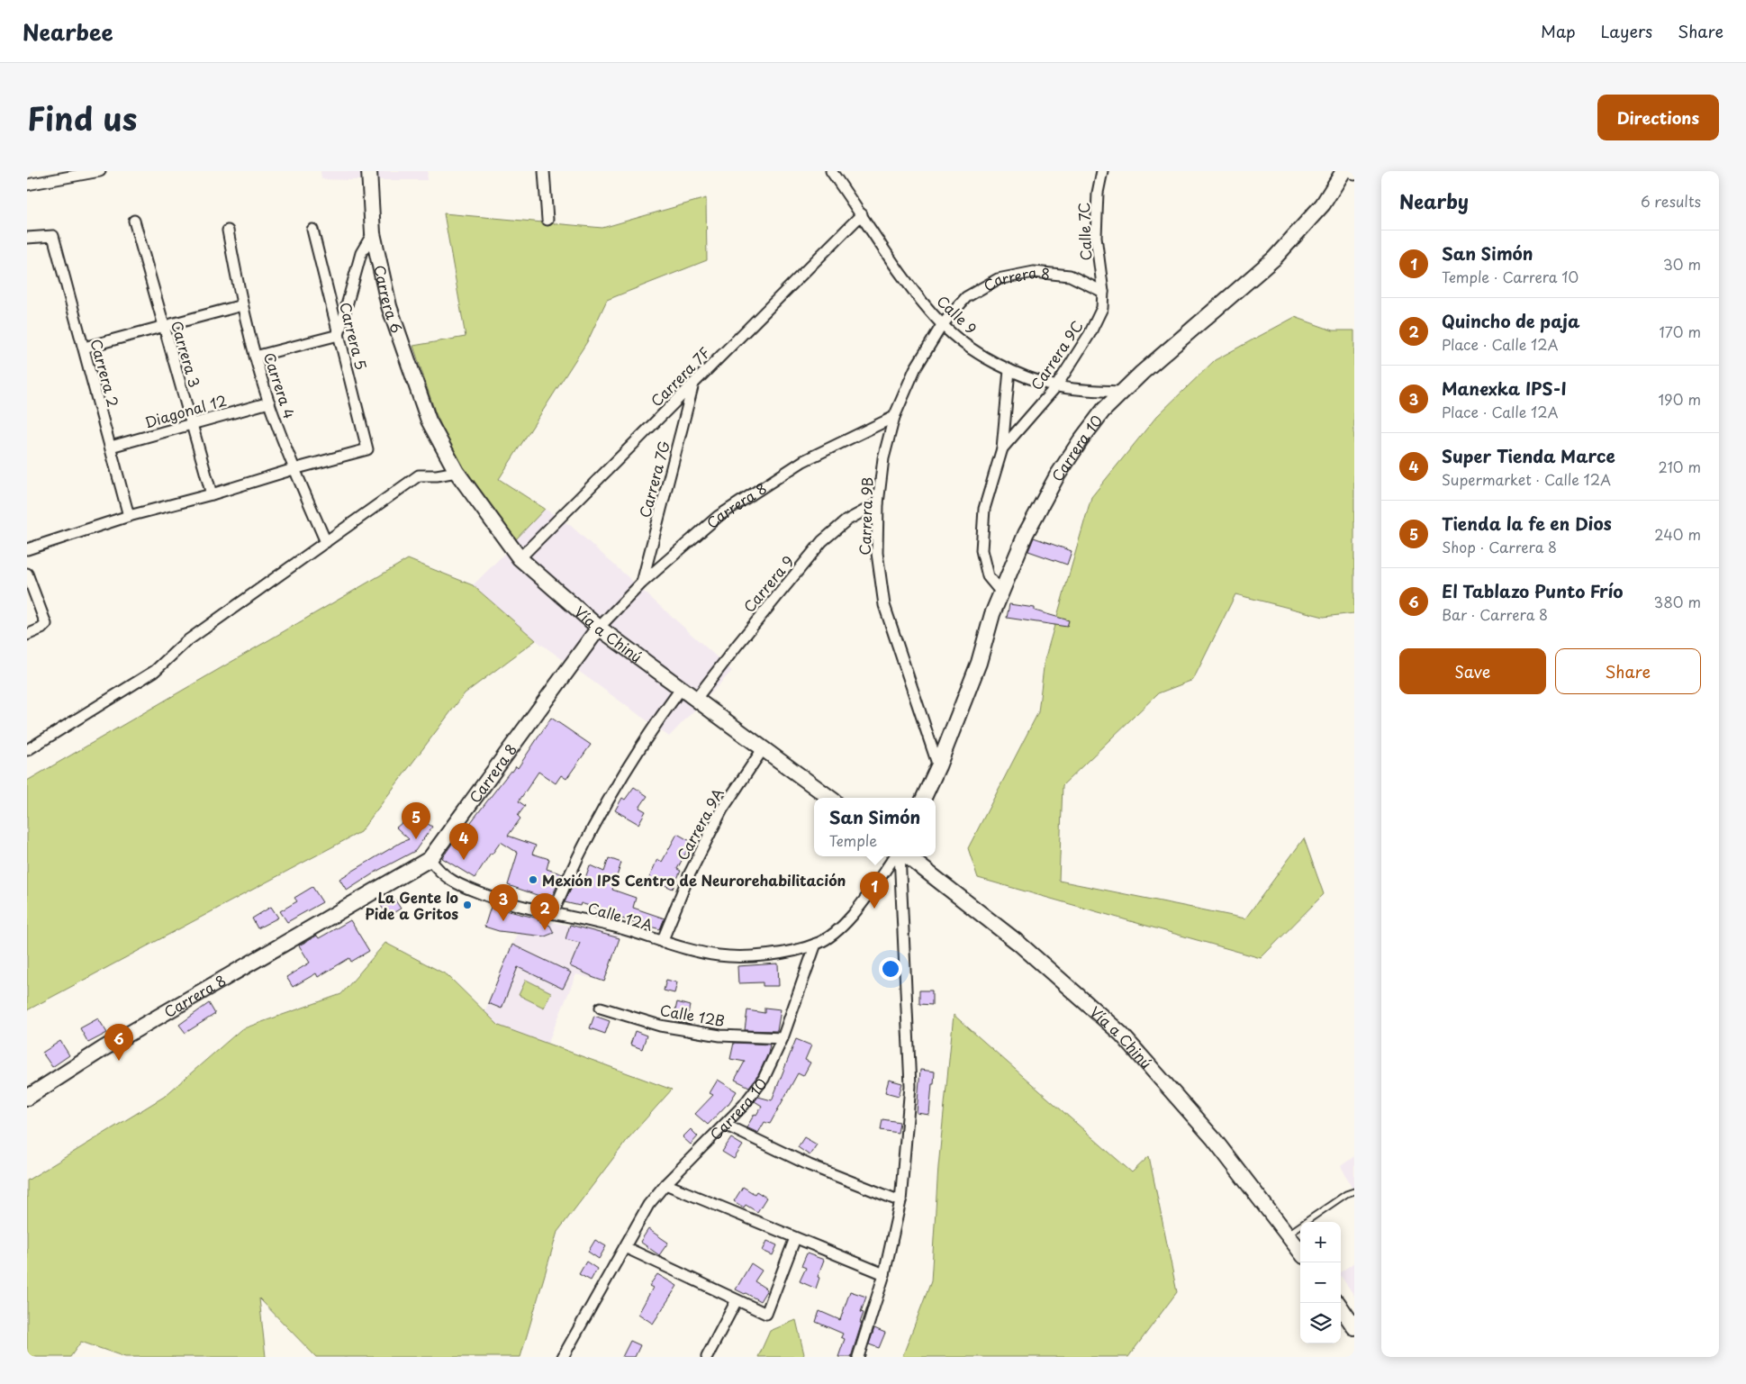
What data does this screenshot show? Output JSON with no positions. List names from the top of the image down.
{
  "streets": {
    "street": [
      "Calle 7C",
      "Carrera 8",
      "Carrera 6",
      "Calle 9",
      "Carrera 5",
      "Carrera 3",
      "Carrera 9C",
      "Carrera 2",
      "Carrera 7F",
      "Carrera 4",
      "Diagonal 12",
      "Carrera 10",
      "Carrera 7G",
      "Carrera 9B",
      "Carrera 9",
      "Vía a Chinú",
      "Carrera 9A",
      "Calle 12A",
      "Calle 12B"
    ]
  },
  "crossings": [
    ["Calle 7C", "Carrera 8"],
    ["Calle 7C", "Carrera 9C"],
    ["Carrera 8", "Calle 9"],
    ["Carrera 8", "Carrera 9C"],
    ["Carrera 8", "Carrera 7G"],
    ["Carrera 8", "Carrera 9B"],
    ["Carrera 8", "Vía a Chinú"],
    ["Carrera 8", "Calle 12A"],
    ["Carrera 6", "Vía a Chinú"],
    ["Calle 9", "Carrera 9C"],
    ["Calle 9", "Carrera 7F"],
    ["Calle 9", "Carrera 10"],
    ["Calle 9", "Carrera 9B"],
    ["Carrera 5", "Carrera 4"],
    ["Carrera 3", "Diagonal 12"],
    ["Carrera 9C", "Carrera 10"],
    ["Carrera 2", "Diagonal 12"],
    ["Carrera 7F", "Carrera 7G"],
    ["Carrera 7F", "Vía a Chinú"],
    ["Carrera 4", "Diagonal 12"],
    ["Carrera 10", "Carrera 9B"],
    ["Carrera 10", "Calle 12A"],
    ["Carrera 10", "Calle 12B"],
    ["Carrera 9B", "Carrera 9"],
    ["Carrera 9", "Vía a Chinú"],
    ["Vía a Chinú", "Carrera 9A"],
    ["Carrera 9A", "Calle 12A"]
  ],
  "places": ["Mexión IPS Centro de Neurorehabilitación", "La Gente lo Pide a Gritos"],
  "page": {
    "header": "Nearbee",
    "nav": ["Map", "Layers", "Share"],
    "title": "Find us",
    "buttons": [
      "Directions",
      ["Save", "Share"]
    ],
    "heading": ["Nearby", "6 results"],
    "list": [
      {
        "mark": "1",
        "name": "San Simón",
        "note": "Temple · Carrera 10",
        "value": "30 m"
      },
      {
        "mark": "2",
        "name": "Quincho de paja",
        "note": "Place · Calle 12A",
        "value": "170 m"
      },
      {
        "mark": "3",
        "name": "Manexka IPS-I",
        "note": "Place · Calle 12A",
        "value": "190 m"
      },
      {
        "mark": "4",
        "name": "Super Tienda Marce",
        "note": "Supermarket · Calle 12A",
        "value": "210 m"
      },
      {
        "mark": "5",
        "name": "Tienda la fe en Dios",
        "note": "Shop · Carrera 8",
        "value": "240 m"
      },
      {
        "mark": "6",
        "name": "El Tablazo Punto Frío",
        "note": "Bar · Carrera 8",
        "value": "380 m"
      }
    ],
    "popup": ["San Simón", "Temple"],
    "pins": [
      "5",
      "4",
      "1",
      "3",
      "2",
      "6"
    ],
    "map_buttons": ["+", "−"]
  }
}
